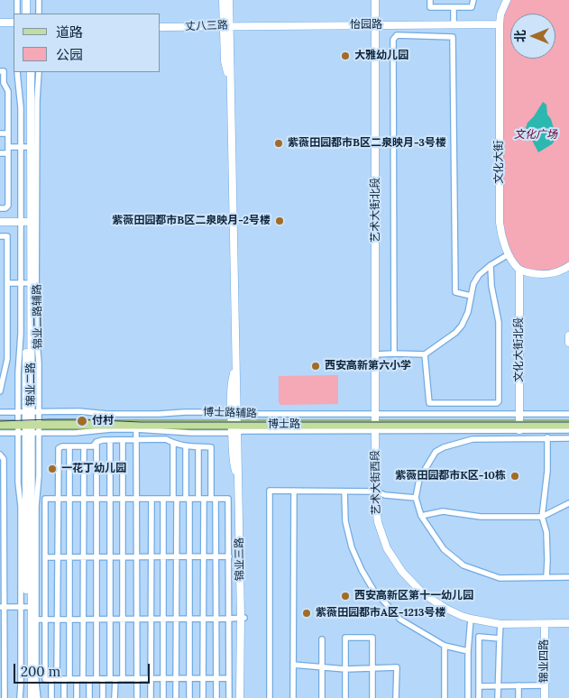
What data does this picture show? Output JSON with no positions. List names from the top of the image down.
{
  "streets": {
    "main road": ["博士路"],
    "street": [
      "怡园路",
      "丈八三路",
      "文化大街",
      "艺术大街北段",
      "锦业二路辅路",
      "文化大街北段",
      "锦业二路",
      "博士路辅路",
      "艺术大街西段",
      "锦业三路",
      "锦业四路"
    ]
  },
  "crossings": [
    ["怡园路", "丈八三路"],
    ["怡园路", "文化大街"],
    ["怡园路", "艺术大街北段"],
    ["文化大街", "文化大街北段"],
    ["艺术大街北段", "博士路"],
    ["艺术大街北段", "艺术大街西段"],
    ["锦业二路辅路", "锦业二路"],
    ["锦业二路辅路", "博士路辅路"],
    ["锦业二路辅路", "博士路"],
    ["文化大街北段", "博士路"],
    ["锦业二路", "博士路辅路"],
    ["锦业二路", "博士路"],
    ["博士路辅路", "博士路"],
    ["博士路辅路", "锦业三路"],
    ["博士路", "艺术大街西段"],
    ["博士路", "锦业三路"],
    ["艺术大街西段", "锦业四路"]
  ],
  "parks": ["文化广场"],
  "places": [
    "大雅幼儿园",
    "紫薇田园都市B区二泉映月-3号楼",
    "紫薇田园都市B区二泉映月-2号楼",
    "西安高新第六小学",
    "付村",
    "一花丁幼儿园",
    "紫薇田园都市K区-10栋",
    "西安高新区第十一幼儿园",
    "紫薇田园都市A区-1213号楼"
  ],
  "legend": ["道路", "公园"],
  "scale_bar": "200 m",
  "north": "left"
}
